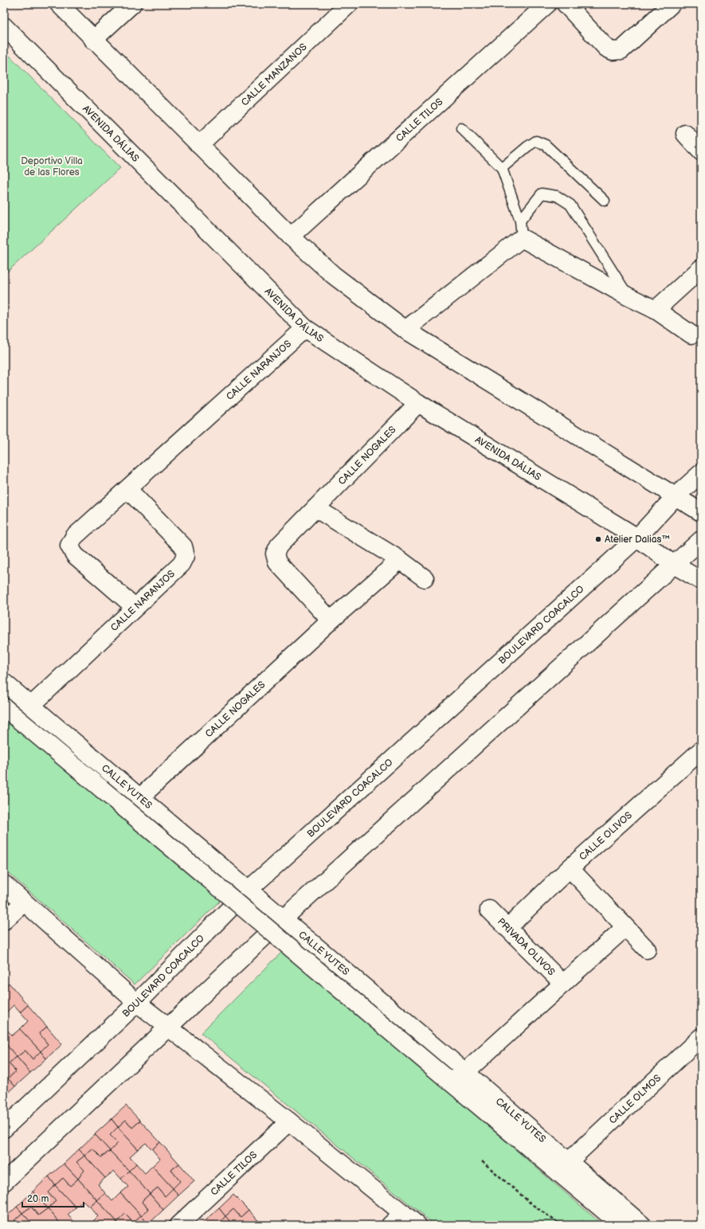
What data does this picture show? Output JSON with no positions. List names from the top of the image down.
{
  "streets": {
    "main road": [
      "CALLE MANZANOS",
      "CALLE TILOS",
      "AVENIDA DÁLIAS",
      "CALLE NARANJOS",
      "CALLE NOGALES",
      "BOULEVARD COACALCO",
      "CALLE YUTES",
      "CALLE OLIVOS",
      "PRIVADA OLIVOS",
      "CALLE OLMOS"
    ]
  },
  "crossings": [
    ["AVENIDA DÁLIAS", "CALLE NARANJOS"],
    ["AVENIDA DÁLIAS", "CALLE NOGALES"],
    ["AVENIDA DÁLIAS", "BOULEVARD COACALCO"],
    ["CALLE NARANJOS", "CALLE YUTES"],
    ["CALLE NOGALES", "CALLE YUTES"],
    ["BOULEVARD COACALCO", "CALLE YUTES"],
    ["CALLE YUTES", "CALLE OLMOS"]
  ],
  "parks": ["Deportivo Villa de las Flores"],
  "places": ["Atelier Dalias™"],
  "scale_bar": "20 m"
}
